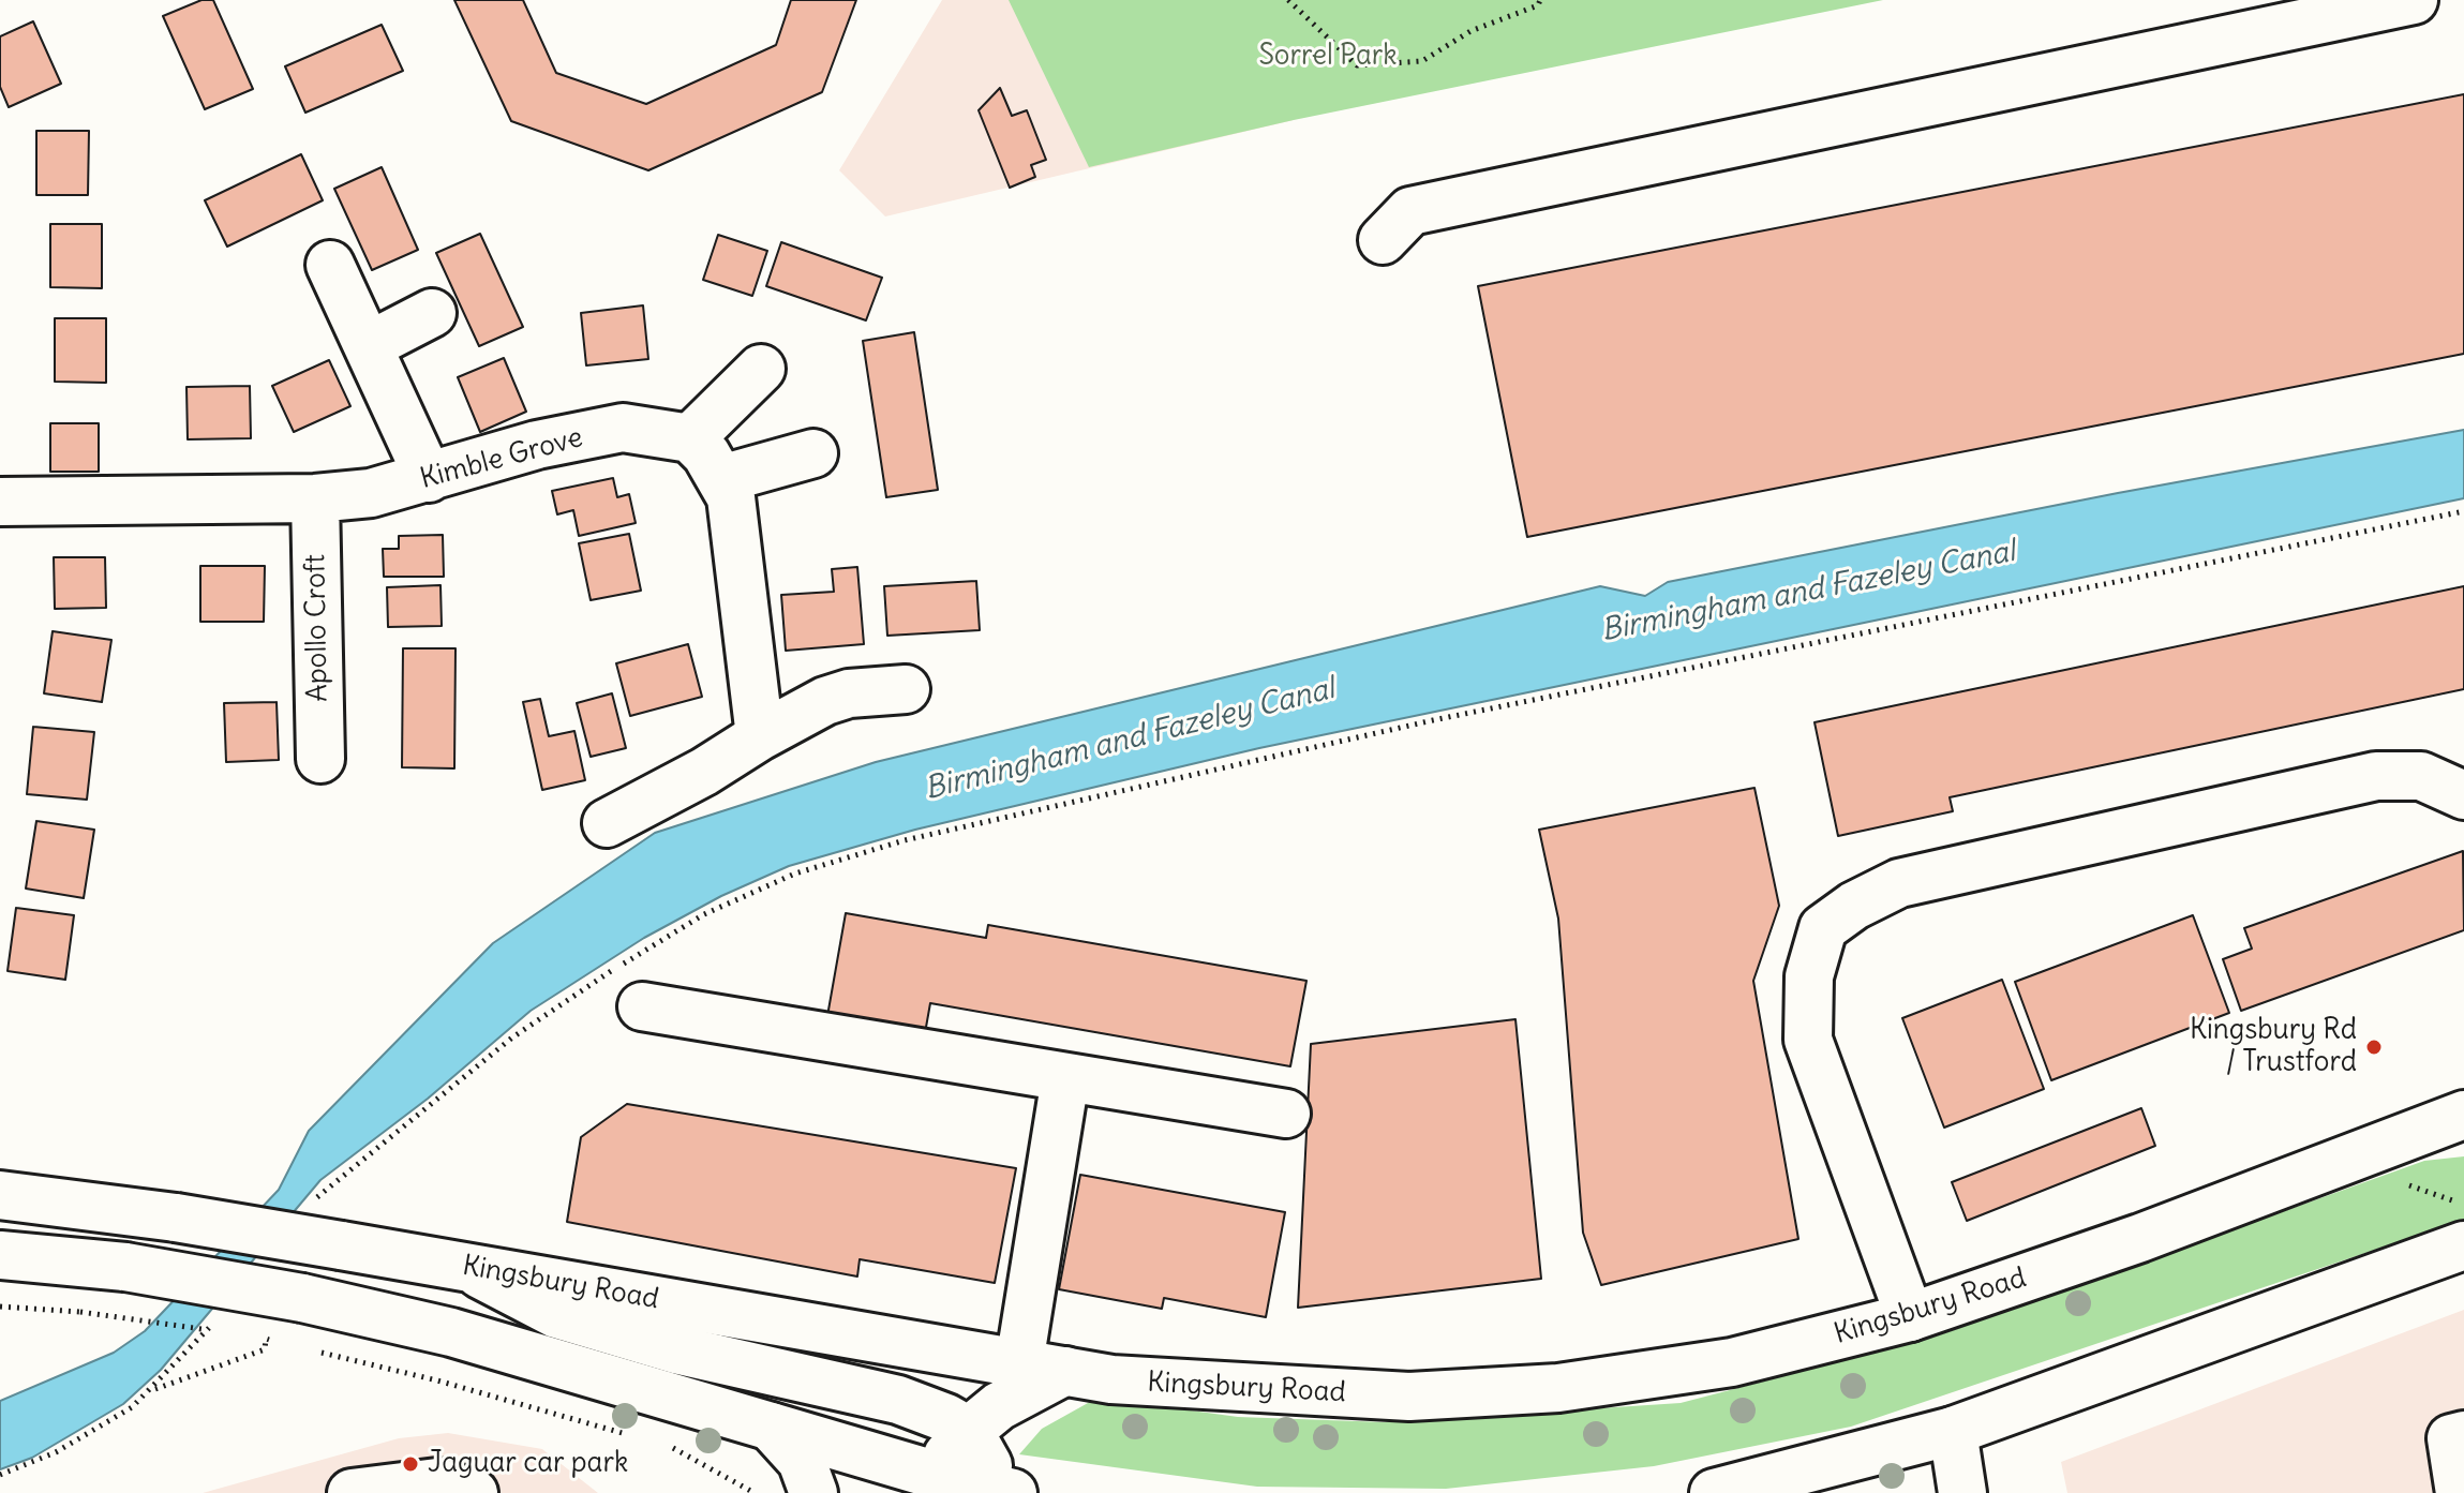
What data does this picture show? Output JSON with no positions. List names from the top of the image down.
{
  "streets": {
    "main road": ["Kimble Grove", "Apollo Croft", "Kingsbury Road"]
  },
  "crossings": [
    ["Kimble Grove", "Apollo Croft"]
  ],
  "water": ["Birmingham and Fazeley Canal"],
  "parks": ["Sorrel Park"],
  "places": ["Kingsbury Rd / Trustford", "Jaguar car park"]
}
